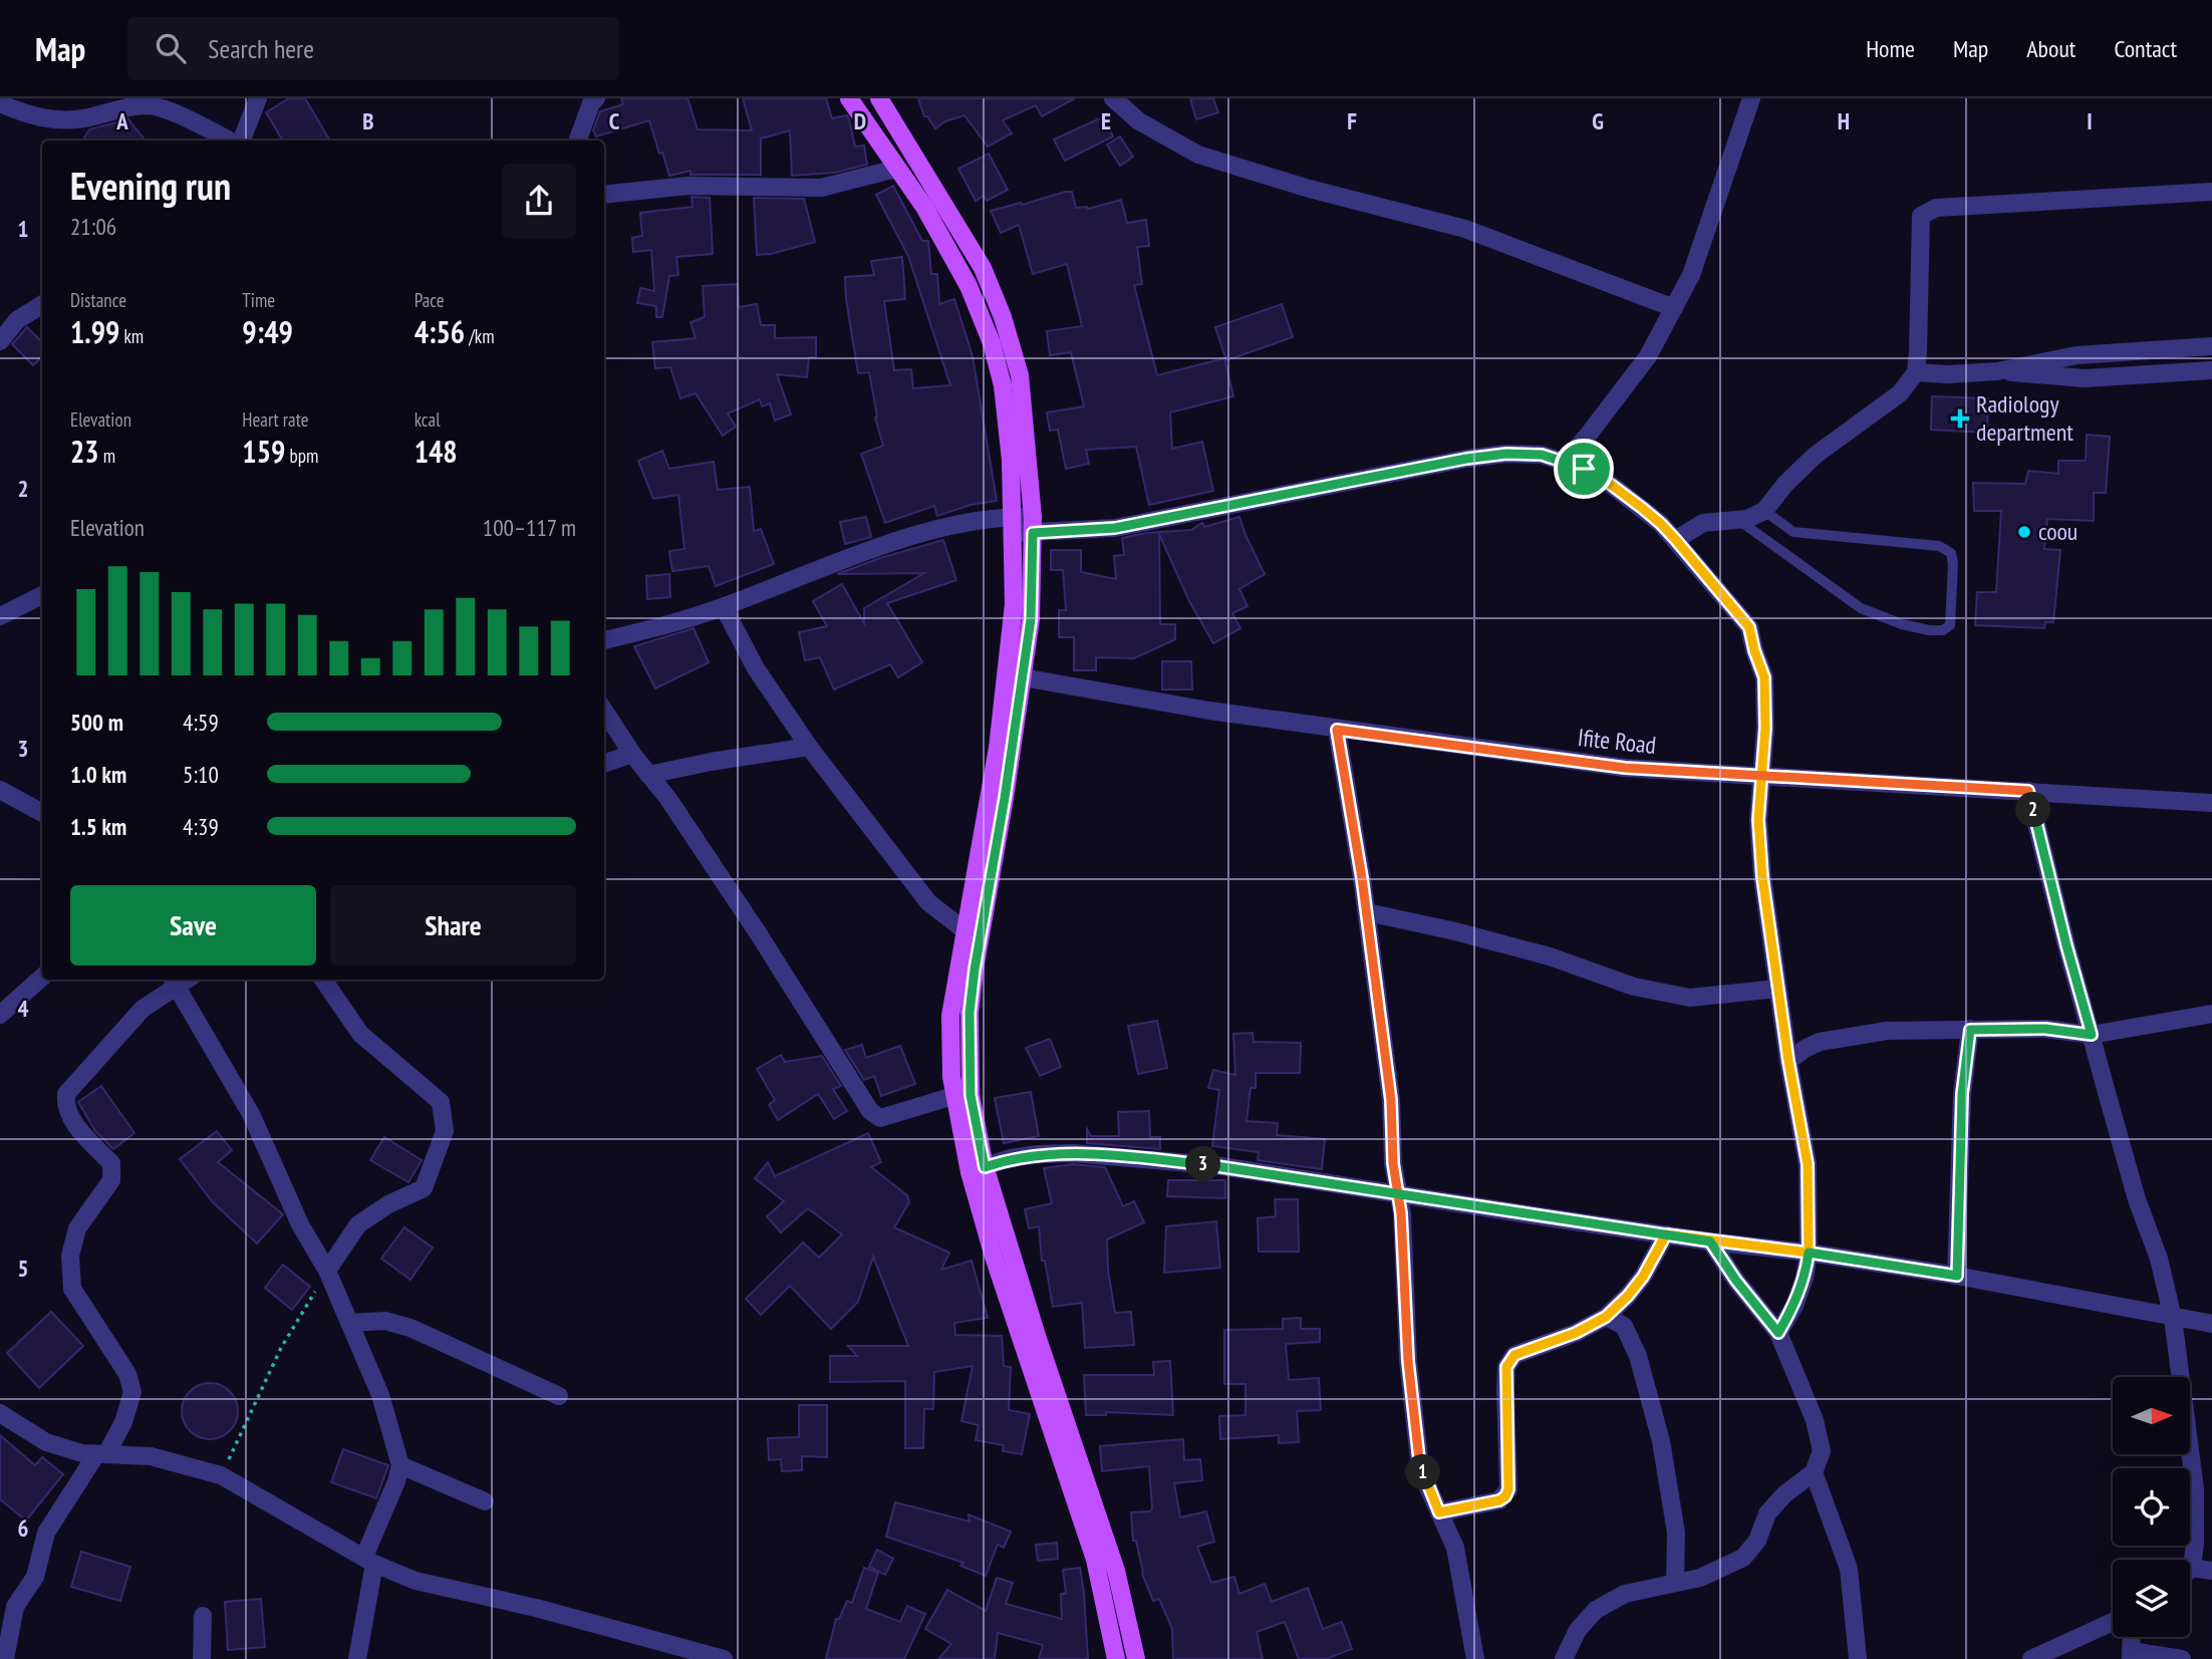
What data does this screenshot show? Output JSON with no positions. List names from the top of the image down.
{
  "streets": {
    "street": ["Ifite Road"]
  },
  "places": {
    "health": ["Radiology department"],
    "other": ["coou"]
  },
  "north": "right",
  "page": {
    "header": "Map",
    "search": "Search here",
    "nav": [
      "Home",
      "Map",
      "About",
      "Contact"
    ],
    "heading": ["Evening run", "21:06"],
    "stats": [
      ["Distance", "1.99 km"],
      ["Time", "9:49"],
      ["Pace", "4:56 /km"],
      ["Elevation", "23 m"],
      ["Heart rate", "159 bpm"],
      ["kcal", "148"]
    ],
    "chart": ["Elevation", "100–117 m"],
    "list": [
      {
        "name": "500 m",
        "note": "4:59"
      },
      {
        "name": "1.0 km",
        "note": "5:10"
      },
      {
        "name": "1.5 km",
        "note": "4:39"
      }
    ],
    "pins": ["2", "3", "1"],
    "buttons": ["Save", "Share"]
  },
  "grid": {
    "columns": [
      "A",
      "B",
      "C",
      "D",
      "E",
      "F",
      "G",
      "H",
      "I"
    ],
    "rows": [
      "1",
      "2",
      "3",
      "4",
      "5",
      "6"
    ]
  }
}
